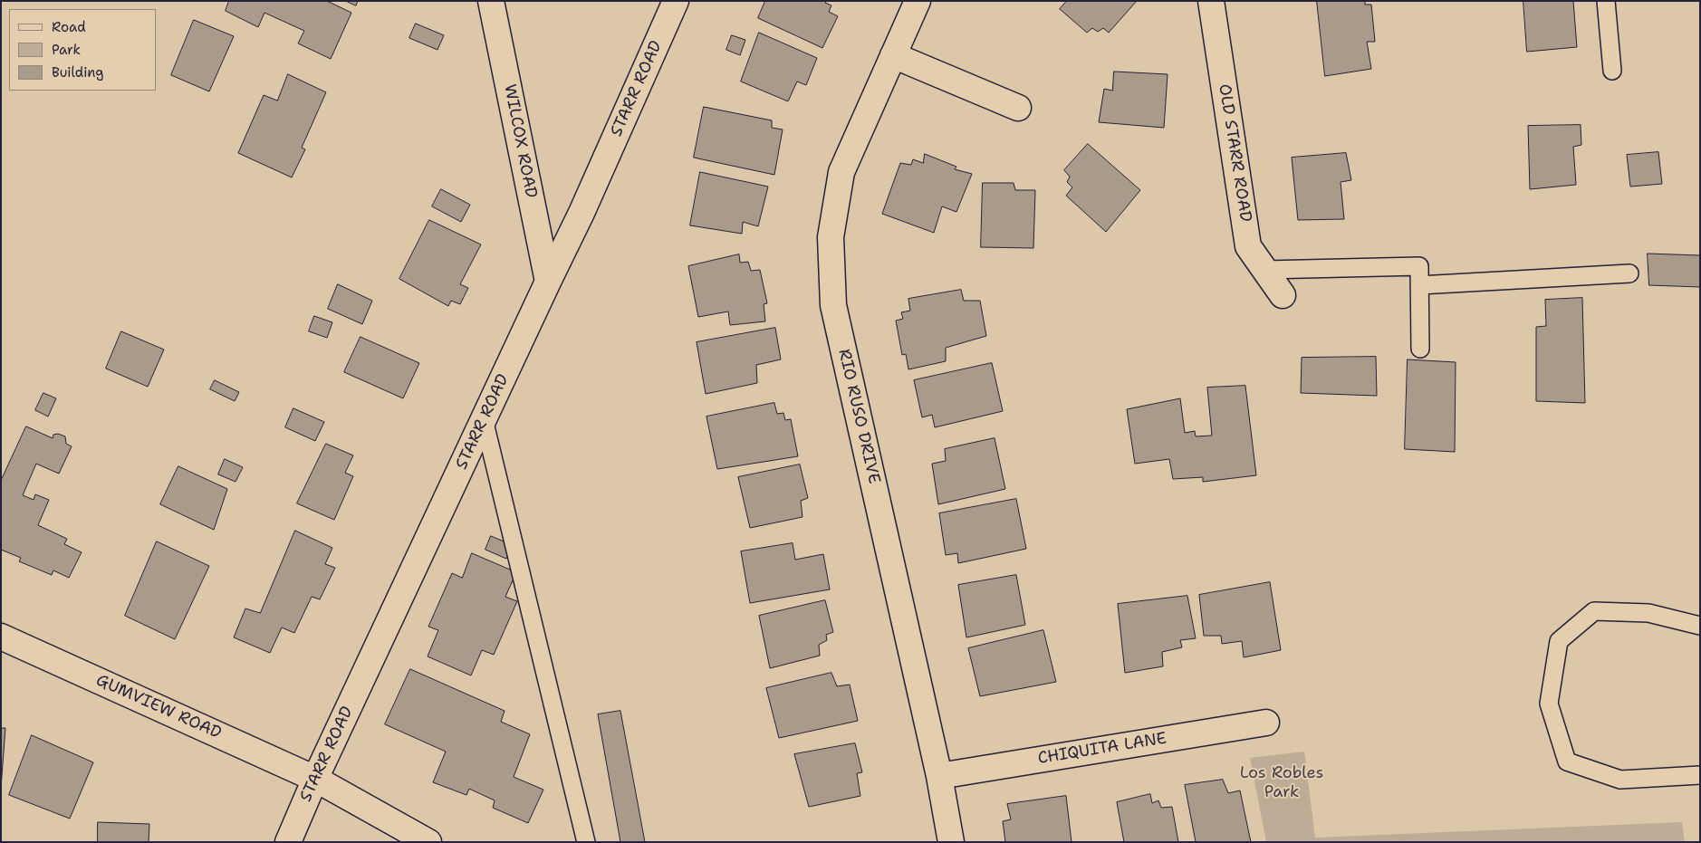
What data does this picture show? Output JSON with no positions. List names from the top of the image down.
{
  "streets": {
    "street": [
      "STARR ROAD",
      "WILCOX ROAD",
      "OLD STARR ROAD",
      "RIO RUSO DRIVE",
      "GUMVIEW ROAD",
      "CHIQUITA LANE"
    ]
  },
  "crossings": [
    ["STARR ROAD", "WILCOX ROAD"],
    ["STARR ROAD", "GUMVIEW ROAD"],
    ["RIO RUSO DRIVE", "CHIQUITA LANE"]
  ],
  "parks": ["Los Robles Park"],
  "legend": ["Road", "Park", "Building"]
}
